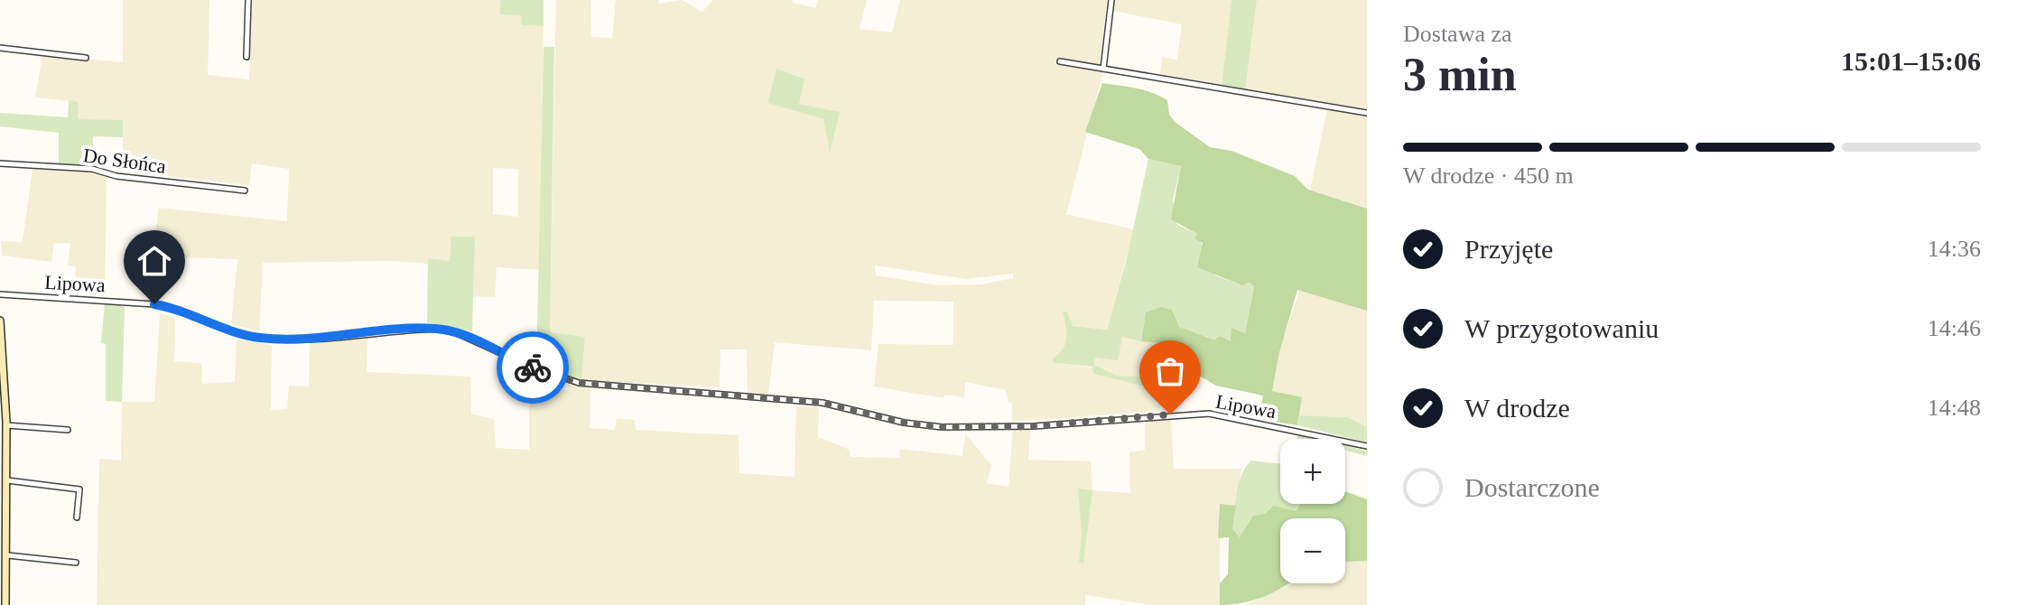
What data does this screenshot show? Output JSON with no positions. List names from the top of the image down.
{
  "streets": {
    "street": ["Do Słońca", "Lipowa"]
  },
  "page": {
    "heading": ["3 min", "Dostawa za", "15:01–15:06"],
    "bar": "W drodze · 450 m",
    "list": [
      ["Przyjęte", "14:36"],
      ["W przygotowaniu", "14:46"],
      ["W drodze", "14:48"],
      "Dostarczone"
    ],
    "map_buttons": ["+", "−"]
  }
}
